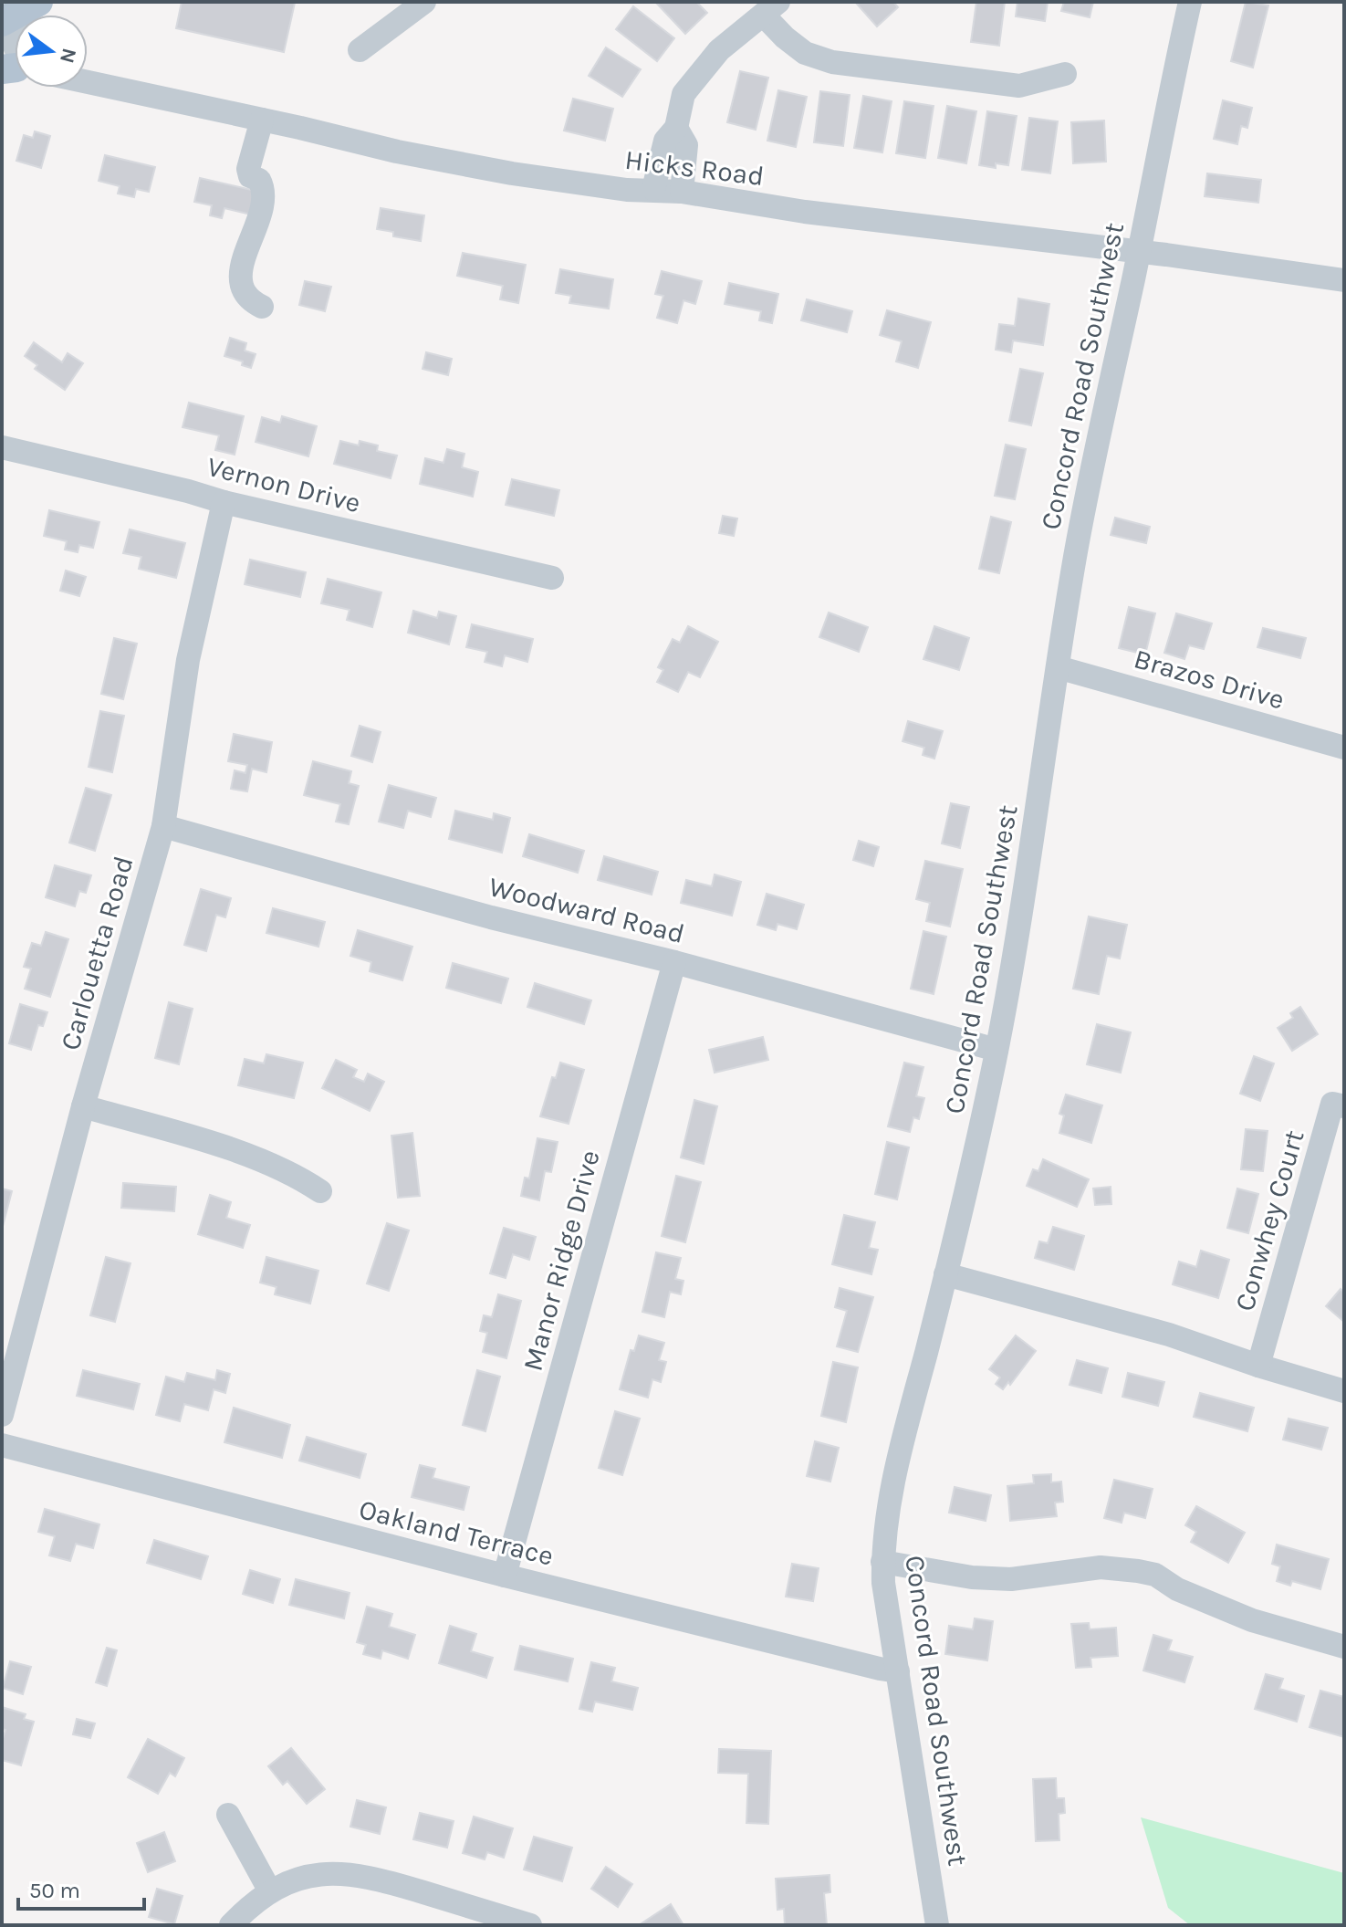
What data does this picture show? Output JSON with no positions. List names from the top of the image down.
{
  "streets": {
    "street": [
      "Hicks Road",
      "Concord Road Southwest",
      "Vernon Drive",
      "Brazos Drive",
      "Woodward Road",
      "Carlouetta Road",
      "Conwhey Court",
      "Manor Ridge Drive",
      "Oakland Terrace"
    ]
  },
  "crossings": [
    ["Hicks Road", "Concord Road Southwest"],
    ["Concord Road Southwest", "Brazos Drive"],
    ["Concord Road Southwest", "Woodward Road"],
    ["Concord Road Southwest", "Oakland Terrace"],
    ["Vernon Drive", "Carlouetta Road"],
    ["Woodward Road", "Carlouetta Road"],
    ["Woodward Road", "Manor Ridge Drive"],
    ["Manor Ridge Drive", "Oakland Terrace"]
  ],
  "scale_bar": "50 m",
  "north": "right"
}
